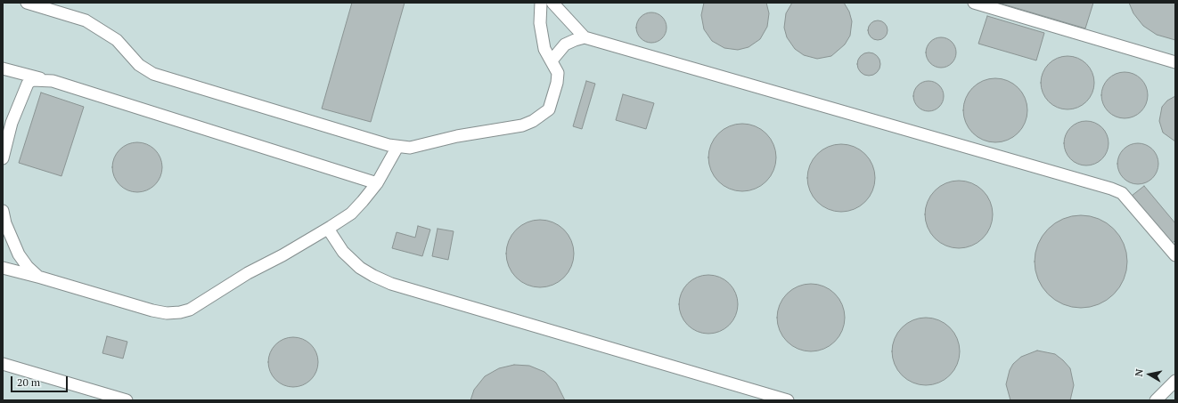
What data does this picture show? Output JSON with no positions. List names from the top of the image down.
{
  "scale_bar": "20 m",
  "north": "left"
}
